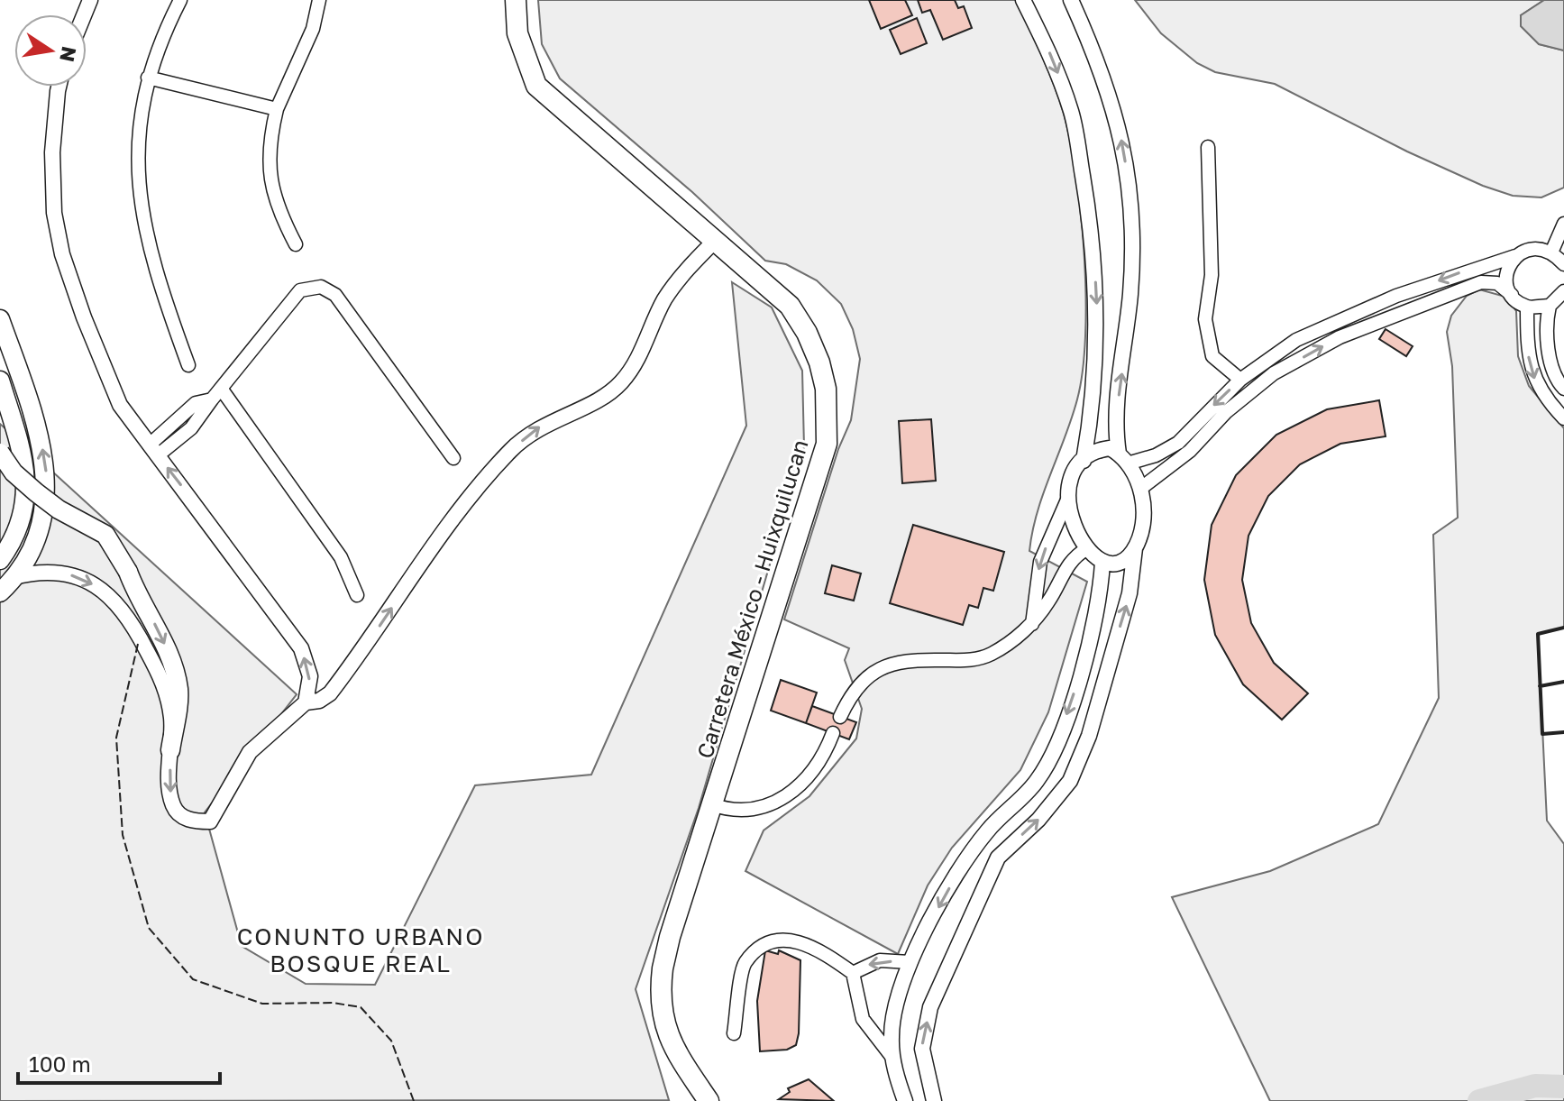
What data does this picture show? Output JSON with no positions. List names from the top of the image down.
{
  "streets": {
    "main road": ["Carretera México - Huixquilucan"]
  },
  "districts": ["CONUNTO URBANO BOSQUE REAL"],
  "scale_bar": "100 m",
  "north": "right"
}
